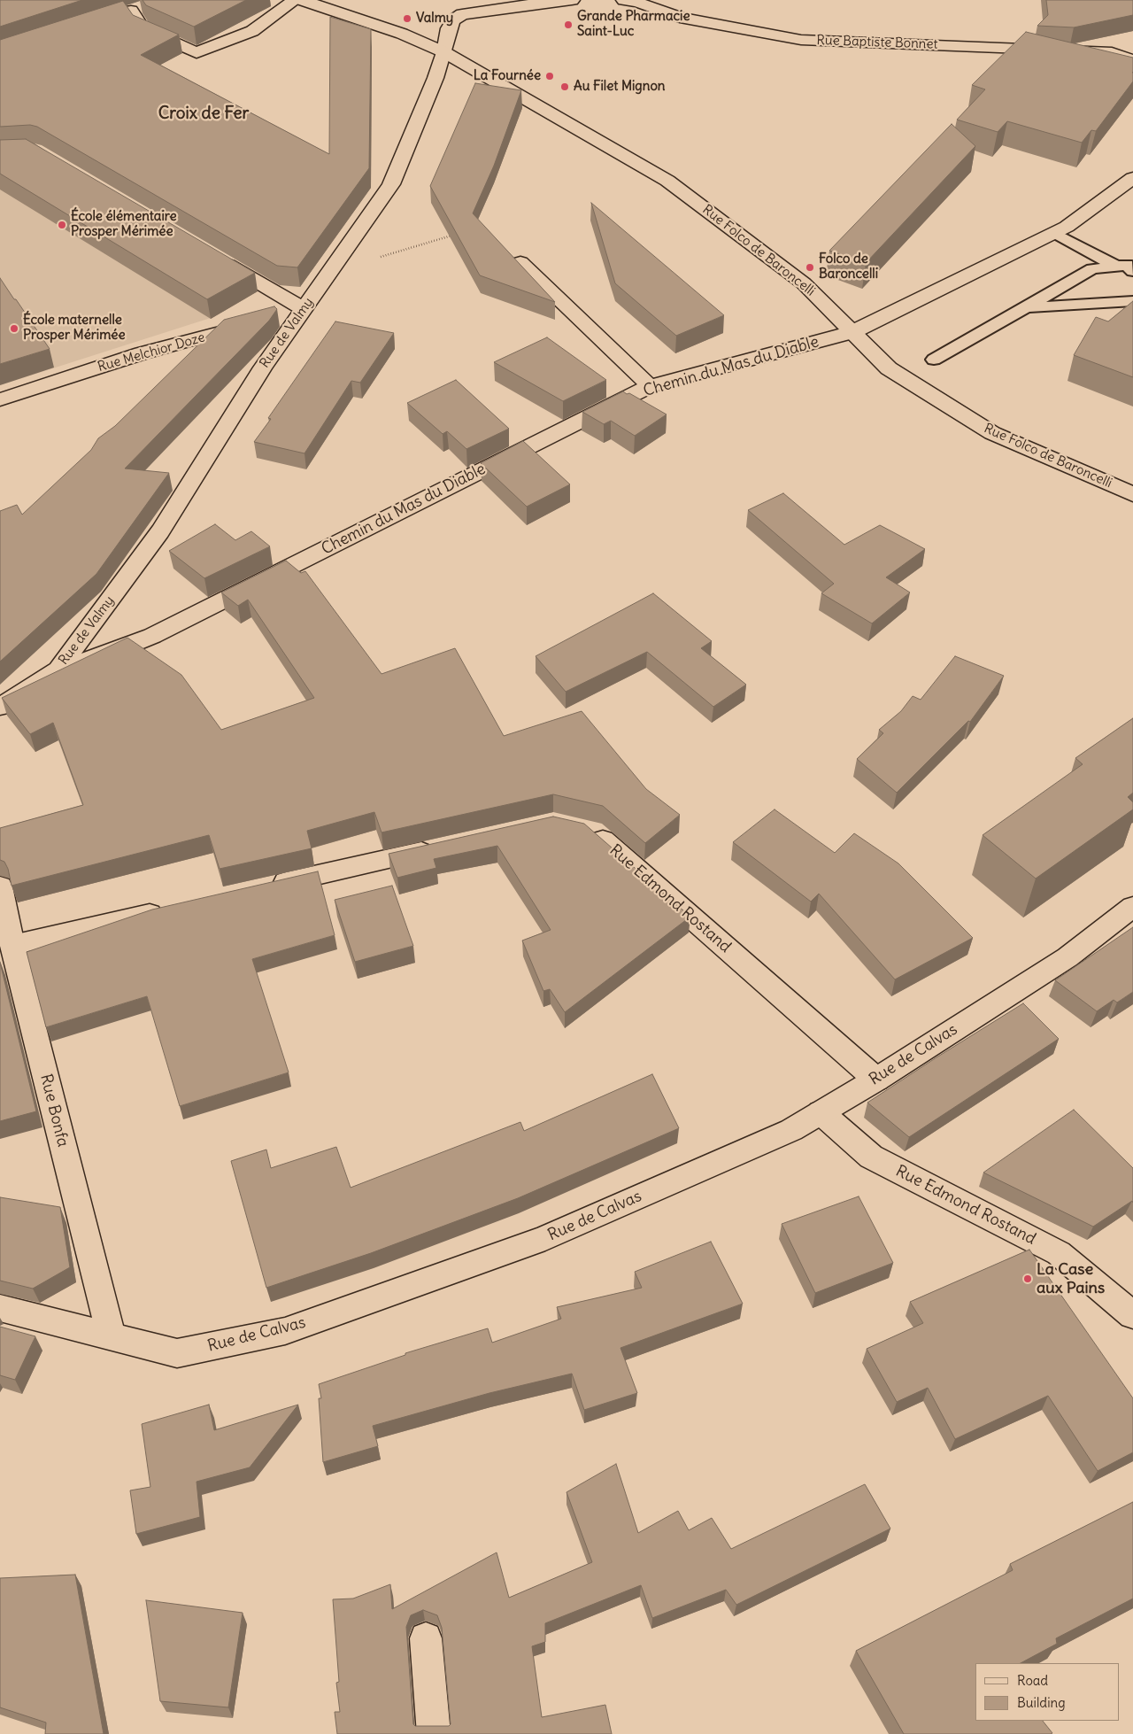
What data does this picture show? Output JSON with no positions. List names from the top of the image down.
{
  "streets": {
    "street": [
      "Rue Baptiste Bonnet",
      "Rue Folco de Baroncelli",
      "Rue de Valmy",
      "Rue Melchior Doze",
      "Chemin du Mas du Diable",
      "Rue Edmond Rostand",
      "Rue de Calvas",
      "Rue Bonfa"
    ]
  },
  "crossings": [
    ["Rue Folco de Baroncelli", "Rue de Valmy"],
    ["Rue Folco de Baroncelli", "Chemin du Mas du Diable"],
    ["Rue de Valmy", "Rue Melchior Doze"],
    ["Rue de Valmy", "Chemin du Mas du Diable"],
    ["Rue Edmond Rostand", "Rue de Calvas"],
    ["Rue de Calvas", "Rue Bonfa"]
  ],
  "districts": ["Croix de Fer"],
  "places": [
    "Valmy",
    "Grande Pharmacie Saint-Luc",
    "La Fournée",
    "Au Filet Mignon",
    "École élémentaire Prosper Mérimée",
    "Folco de Baroncelli",
    "École maternelle Prosper Mérimée",
    "La Case aux Pains"
  ],
  "legend": ["Road", "Building"]
}
